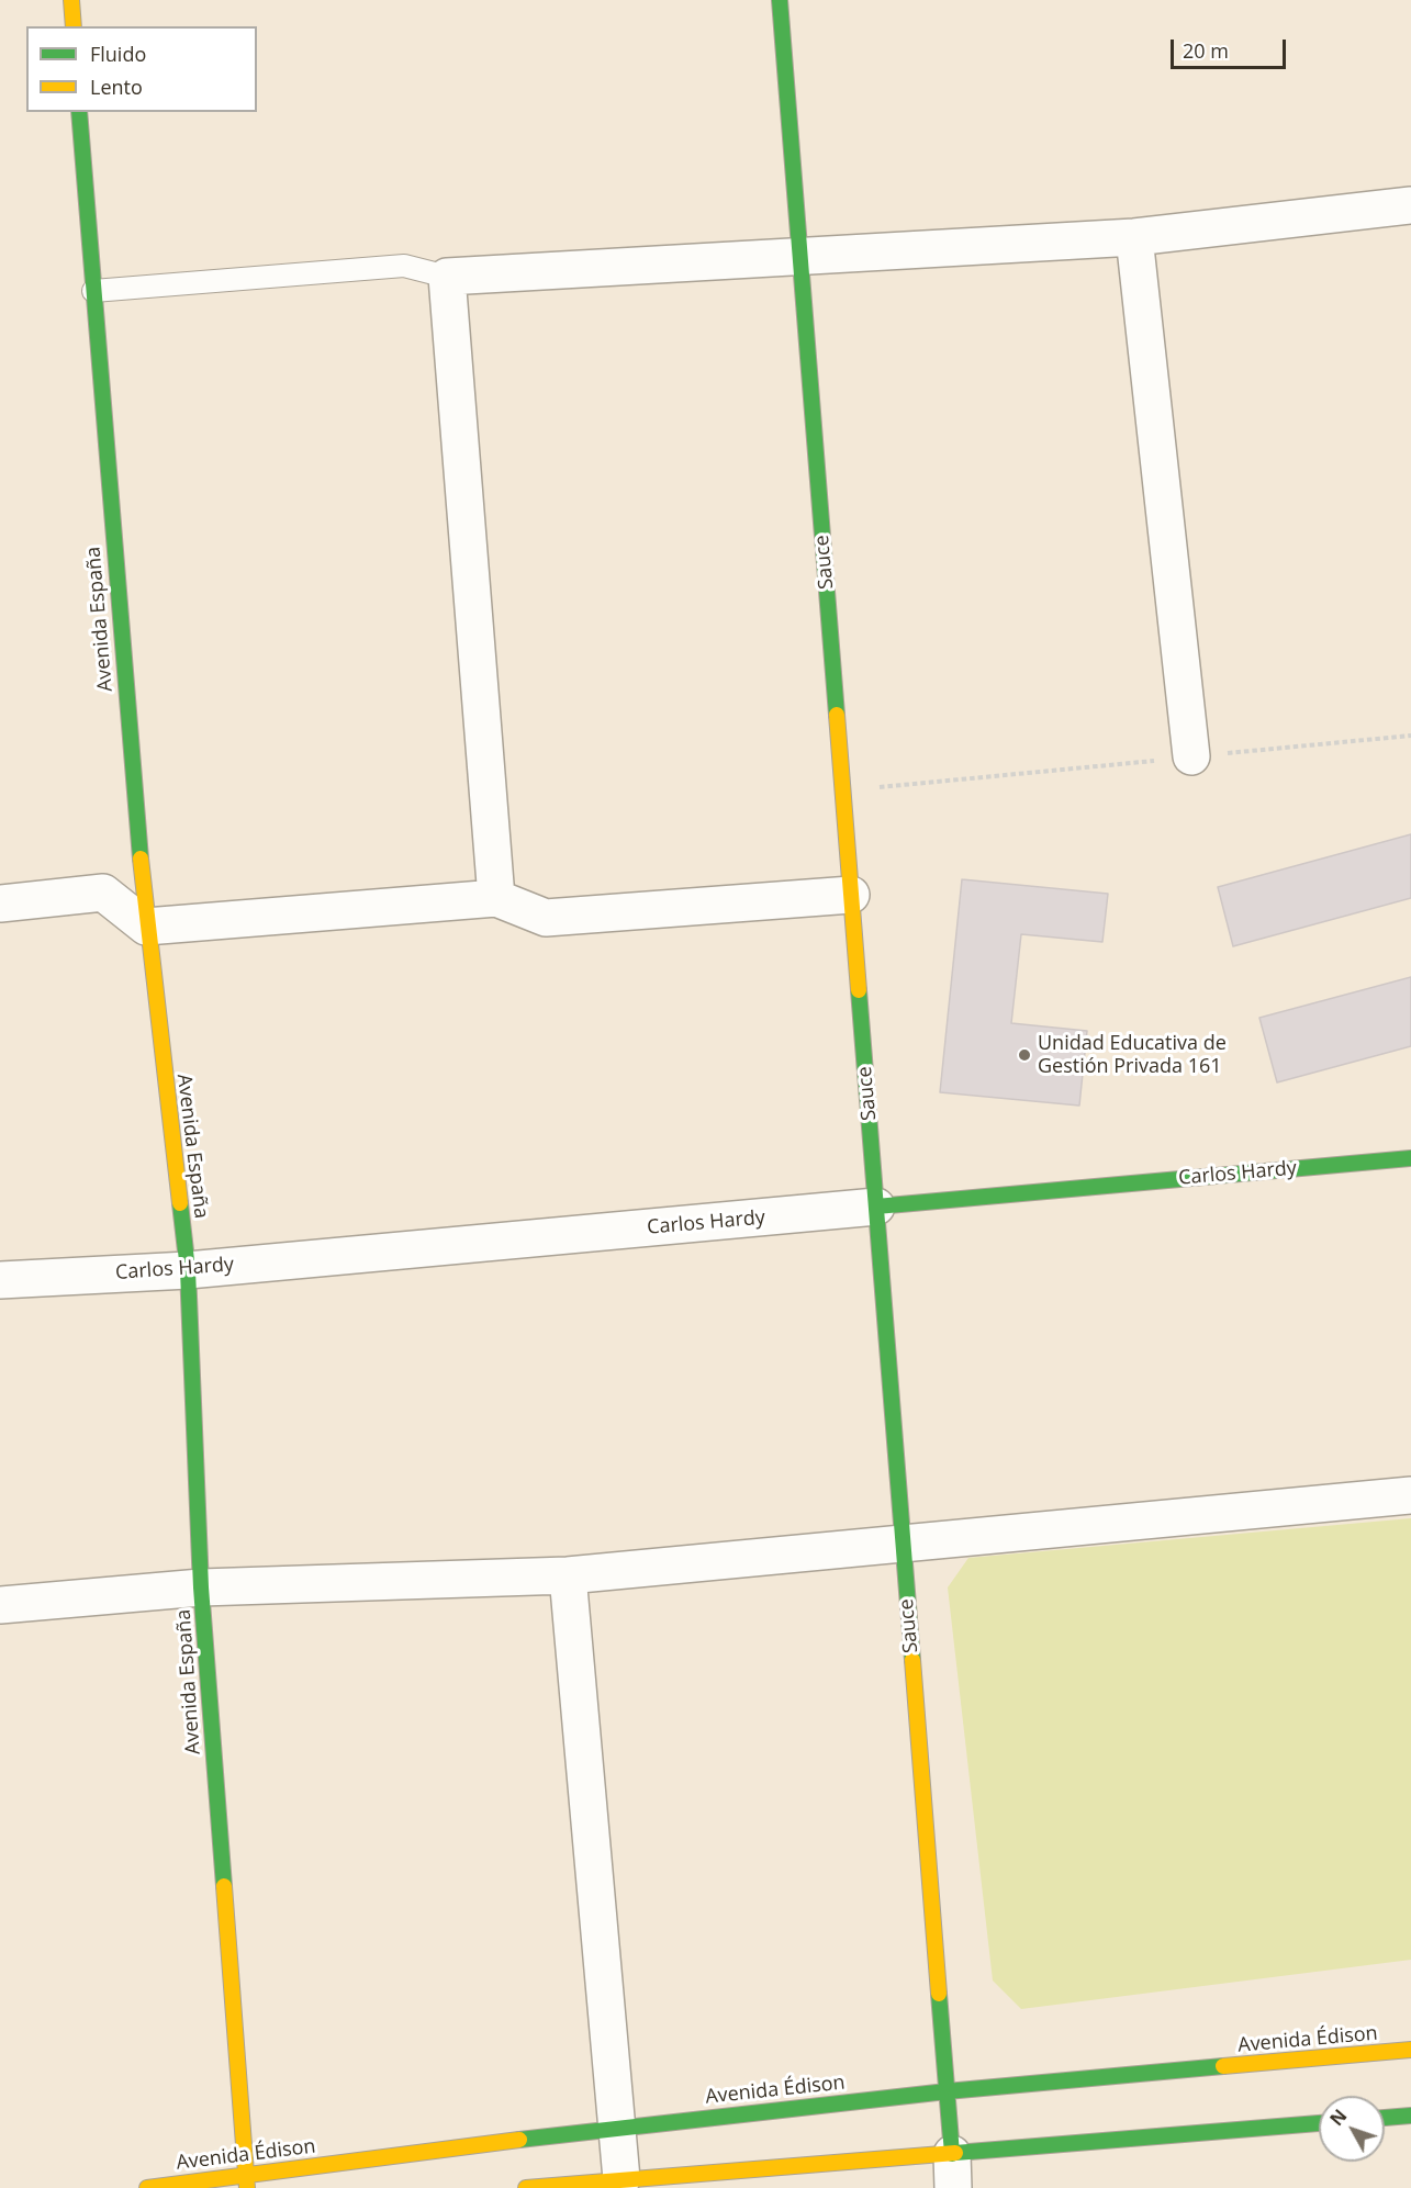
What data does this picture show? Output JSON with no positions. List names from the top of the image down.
{
  "streets": {
    "main road": [
      "Sauce",
      "Avenida España",
      "Carlos Hardy",
      "Avenida Édison"
    ]
  },
  "crossings": [
    ["Sauce", "Carlos Hardy"],
    ["Sauce", "Avenida Édison"],
    ["Avenida España", "Carlos Hardy"],
    ["Avenida España", "Avenida Édison"]
  ],
  "places": ["Unidad Educativa de Gestión Privada 161"],
  "legend": ["Fluido", "Lento"],
  "scale_bar": "20 m",
  "north": "top left"
}
